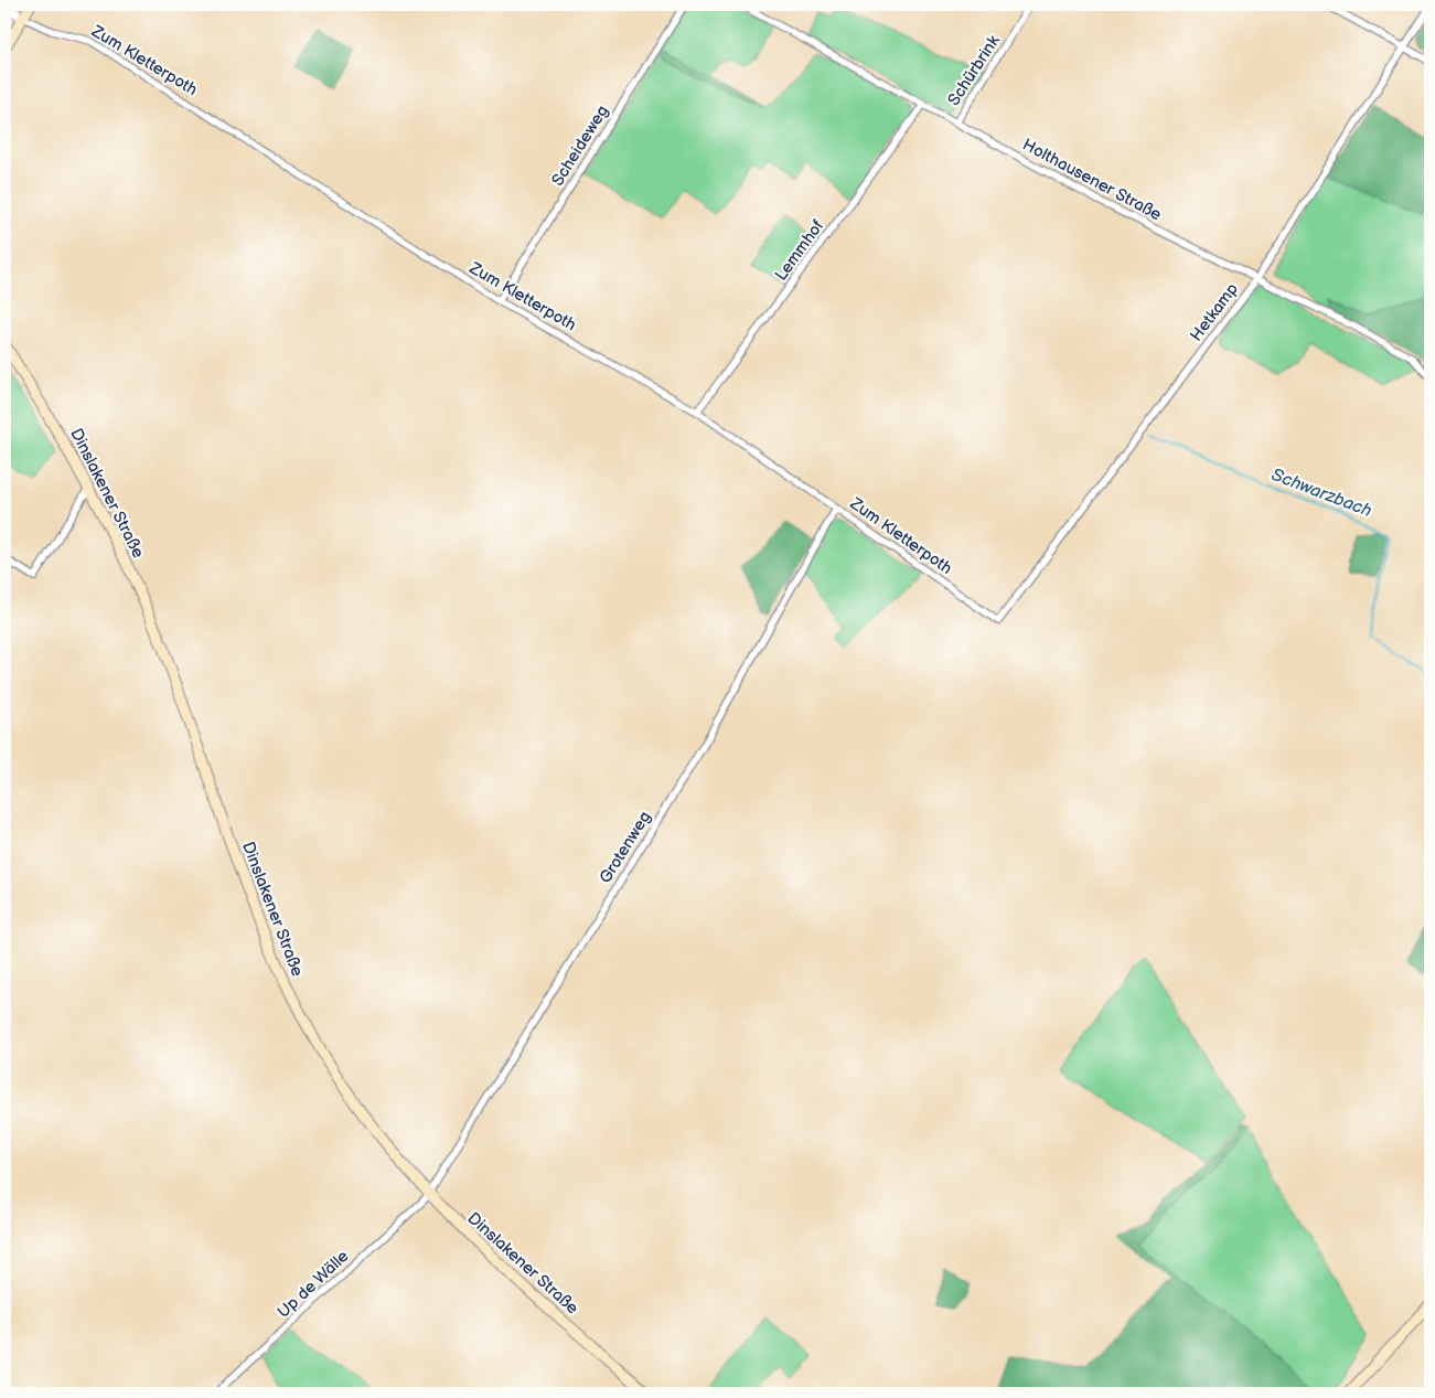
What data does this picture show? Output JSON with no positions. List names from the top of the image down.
{
  "streets": {
    "main road": ["Dinslakener Straße"],
    "street": [
      "Zum Kletterpoth",
      "Schürbrink",
      "Scheideweg",
      "Holthausener Straße",
      "Lemmhof",
      "Hetkamp",
      "Grotenweg",
      "Up de Wälle"
    ]
  },
  "crossings": [
    ["Zum Kletterpoth", "Scheideweg"],
    ["Zum Kletterpoth", "Lemmhof"],
    ["Zum Kletterpoth", "Hetkamp"],
    ["Zum Kletterpoth", "Grotenweg"],
    ["Schürbrink", "Holthausener Straße"],
    ["Holthausener Straße", "Lemmhof"],
    ["Holthausener Straße", "Hetkamp"],
    ["Dinslakener Straße", "Grotenweg"],
    ["Dinslakener Straße", "Up de Wälle"],
    ["Grotenweg", "Up de Wälle"]
  ],
  "water": ["Schwarzbach"]
}
